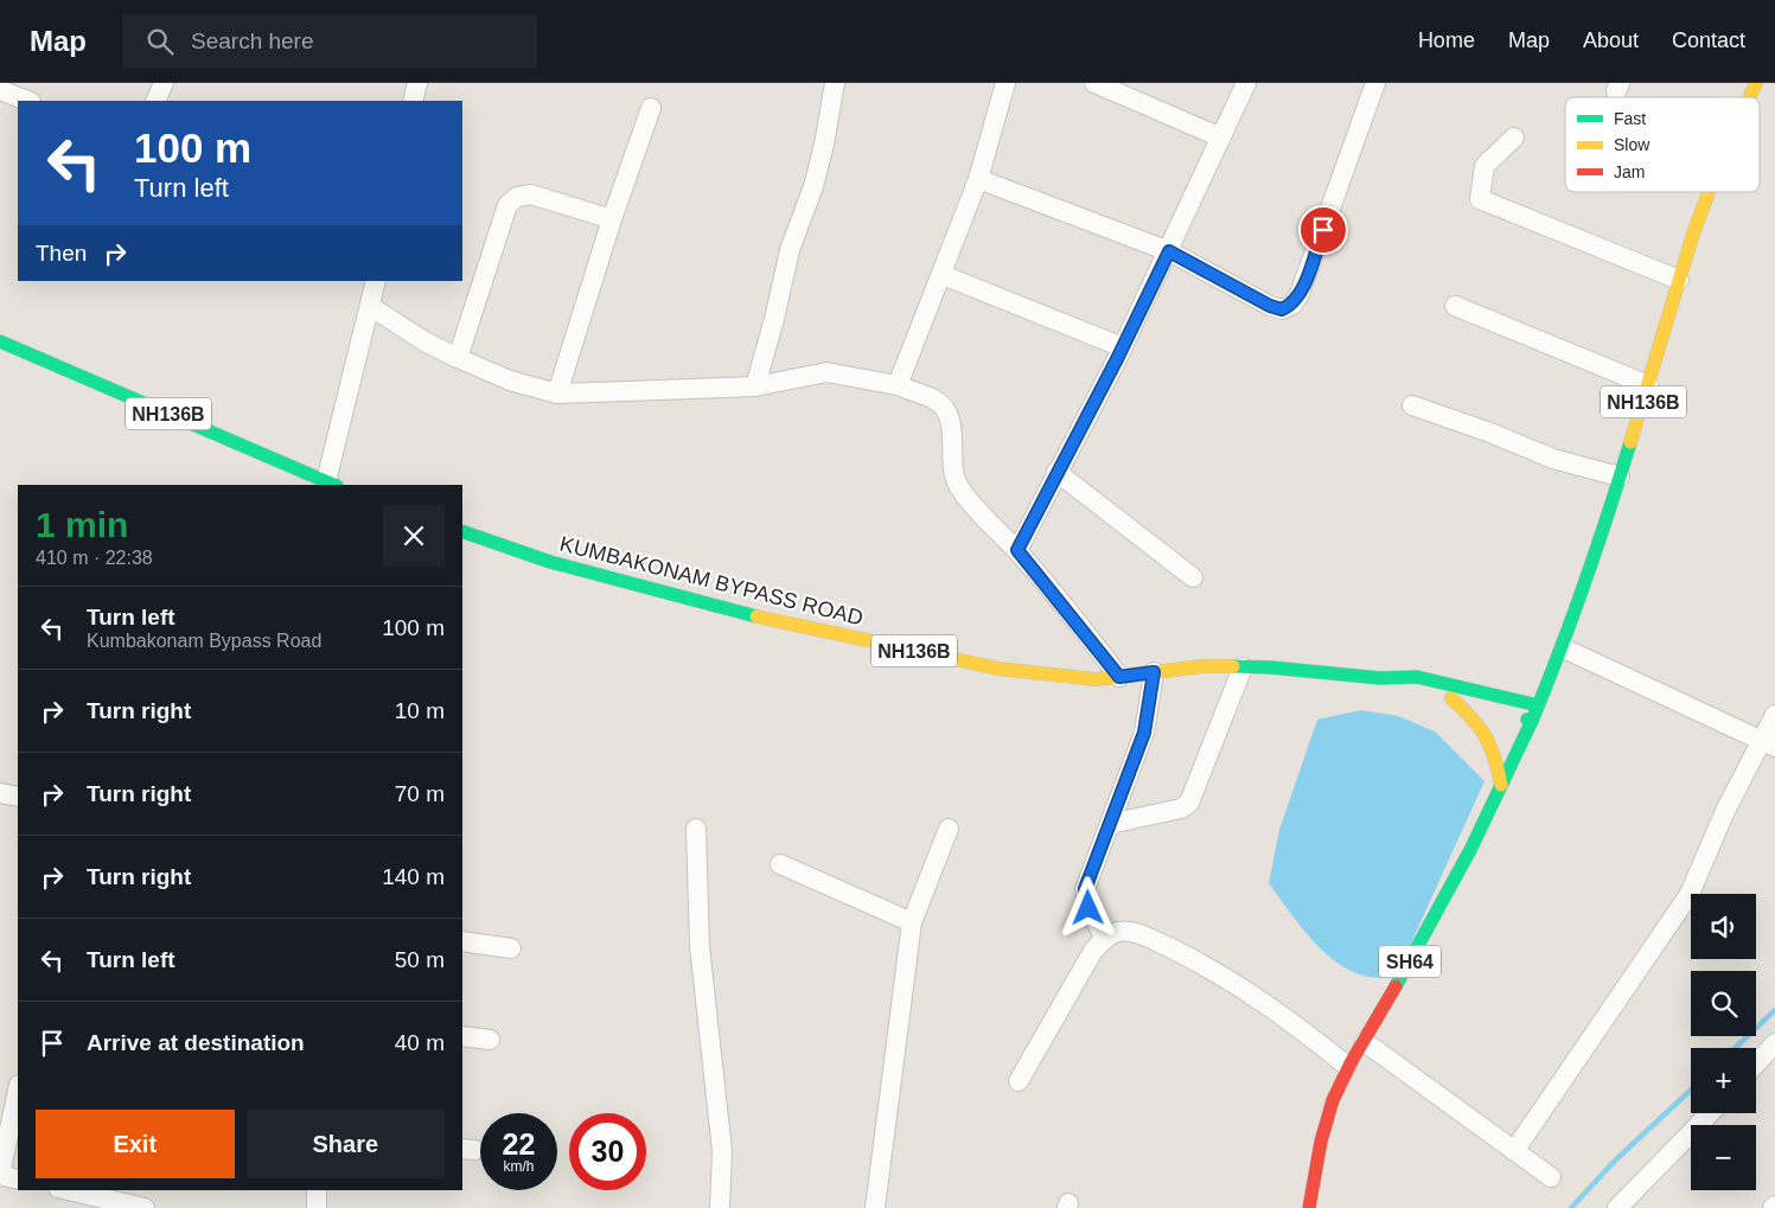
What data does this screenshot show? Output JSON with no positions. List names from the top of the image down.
{
  "streets": {
    "main road": ["NH136B", "KUMBAKONAM BYPASS ROAD", "SH64"]
  },
  "crossings": [
    ["NH136B", "KUMBAKONAM BYPASS ROAD"],
    ["NH136B", "SH64"]
  ],
  "legend": ["Fast", "Slow", "Jam"],
  "page": {
    "header": "Map",
    "search": "Search here",
    "nav": [
      "Home",
      "Map",
      "About",
      "Contact"
    ],
    "turn": ["100 m", "Turn left"],
    "then": "Then",
    "heading": ["1 min", "410 m · 22:38"],
    "list": [
      {
        "name": "Turn left",
        "note": "Kumbakonam Bypass Road",
        "value": "100 m"
      },
      {
        "name": "Turn right",
        "value": "10 m"
      },
      {
        "name": "Turn right",
        "value": "70 m"
      },
      {
        "name": "Turn right",
        "value": "140 m"
      },
      {
        "name": "Turn left",
        "value": "50 m"
      },
      {
        "name": "Arrive at destination",
        "value": "40 m"
      }
    ],
    "map_buttons": ["+", "−"],
    "buttons": ["Exit", "Share"],
    "speed": "22 km/h",
    "limit": "30"
  }
}
